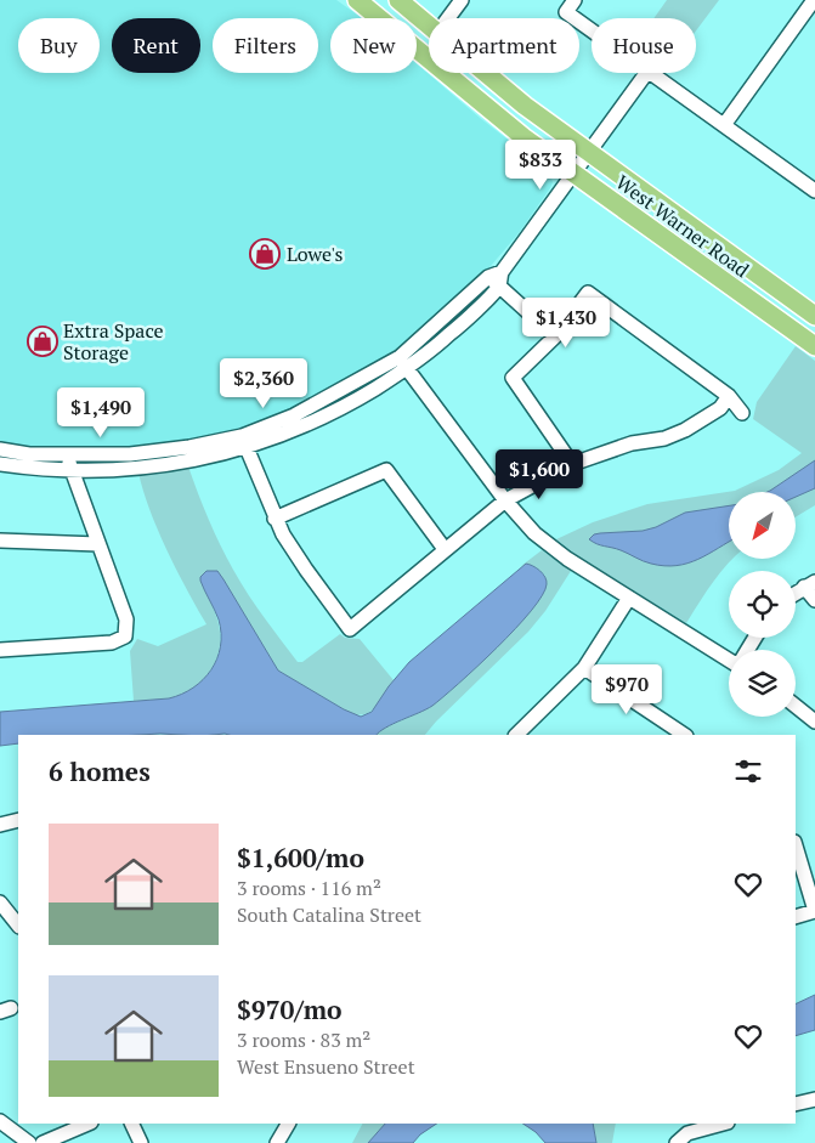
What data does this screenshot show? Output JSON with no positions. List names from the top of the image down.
{
  "streets": {
    "main road": ["West Warner Road"]
  },
  "places": {
    "shop": ["Lowe's", "Extra Space Storage"]
  },
  "north": "bottom left",
  "page": {
    "chip": [
      "Buy",
      "Rent",
      "Filters",
      "New",
      "Apartment",
      "House"
    ],
    "price": [
      "$833",
      "$1,430",
      "$2,360",
      "$1,490",
      "$1,600",
      "$970"
    ],
    "heading": "6 homes",
    "list": [
      {
        "name": "$1,600/mo",
        "note": "3 rooms · 116 m² · South Catalina Street"
      },
      {
        "name": "$970/mo",
        "note": "3 rooms · 83 m² · West Ensueno Street"
      }
    ]
  }
}
